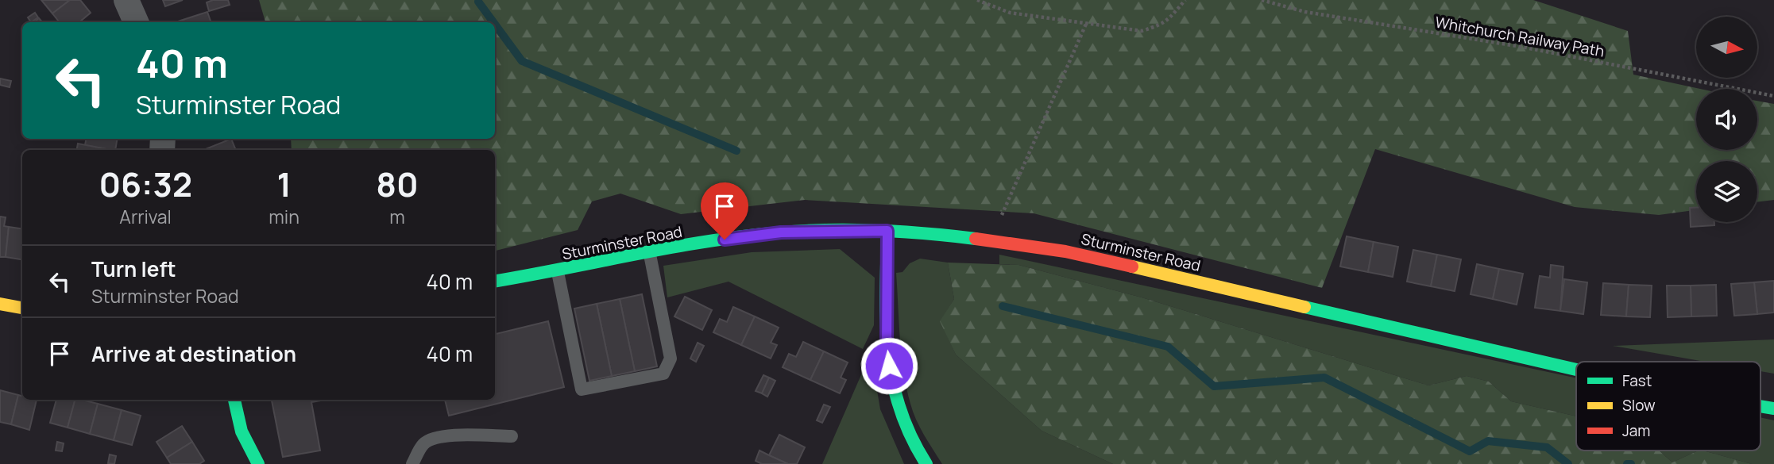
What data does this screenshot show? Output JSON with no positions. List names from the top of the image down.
{
  "streets": {
    "street": ["Sturminster Road"],
    "path": ["Whitchurch Railway Path"]
  },
  "legend": ["Fast", "Slow", "Jam"],
  "north": "right",
  "page": {
    "turn": ["40 m", "Sturminster Road"],
    "eta": [
      "06:32",
      "Arrival",
      "1",
      "min",
      "80",
      "m"
    ],
    "list": [
      {
        "name": "Turn left",
        "note": "Sturminster Road",
        "value": "40 m"
      },
      {
        "name": "Arrive at destination",
        "value": "40 m"
      }
    ]
  }
}
